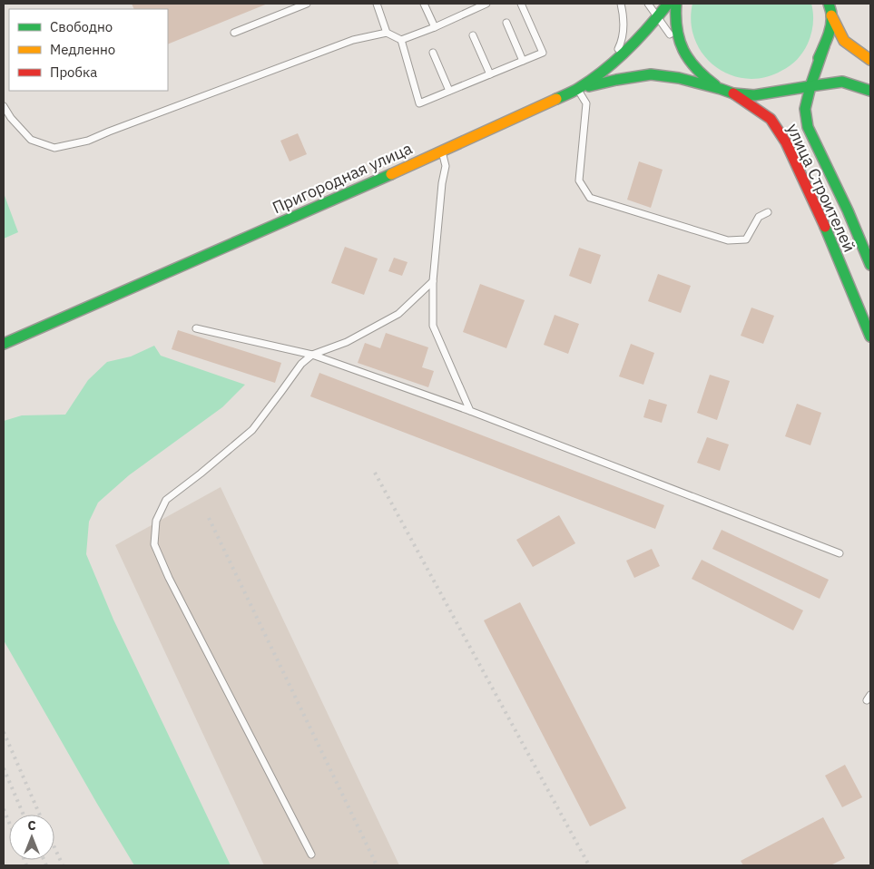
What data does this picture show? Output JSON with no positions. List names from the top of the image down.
{
  "streets": {
    "main road": ["Пригородная улица", "улица Строителей"]
  },
  "legend": ["Свободно", "Медленно", "Пробка"],
  "north": "top"
}
